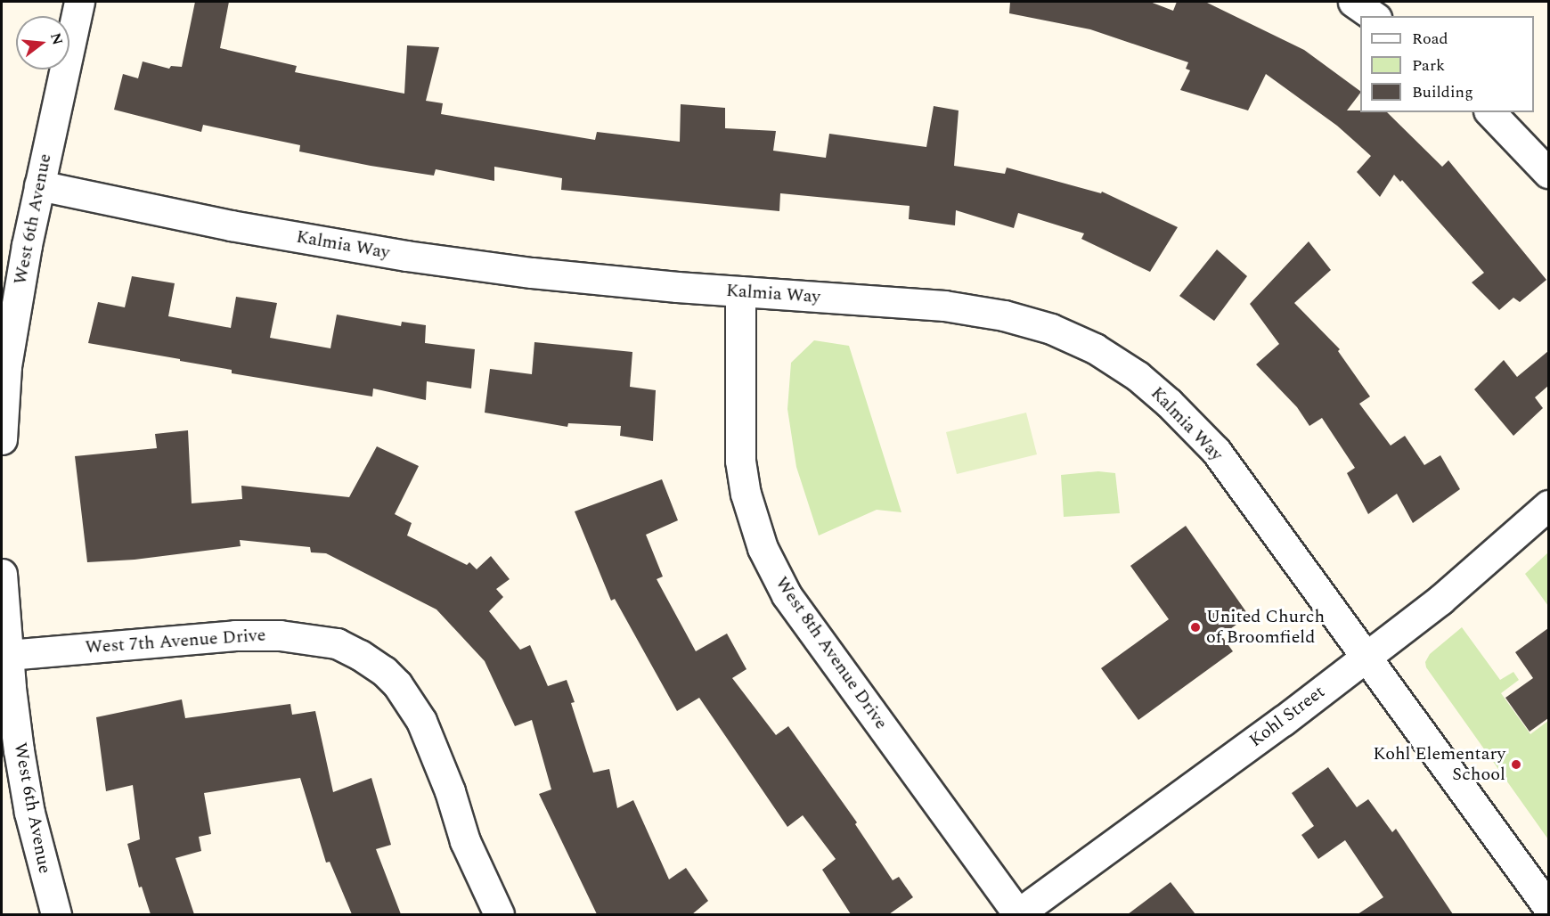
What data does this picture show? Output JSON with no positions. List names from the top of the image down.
{
  "streets": {
    "street": [
      "West 6th Avenue",
      "Kalmia Way",
      "West 7th Avenue Drive",
      "West 8th Avenue Drive",
      "Kohl Street"
    ]
  },
  "crossings": [
    ["West 6th Avenue", "Kalmia Way"],
    ["West 6th Avenue", "West 7th Avenue Drive"],
    ["Kalmia Way", "West 8th Avenue Drive"],
    ["Kalmia Way", "Kohl Street"],
    ["West 8th Avenue Drive", "Kohl Street"]
  ],
  "places": ["United Church of Broomfield", "Kohl Elementary School"],
  "legend": ["Road", "Park", "Building"],
  "north": "right"
}
